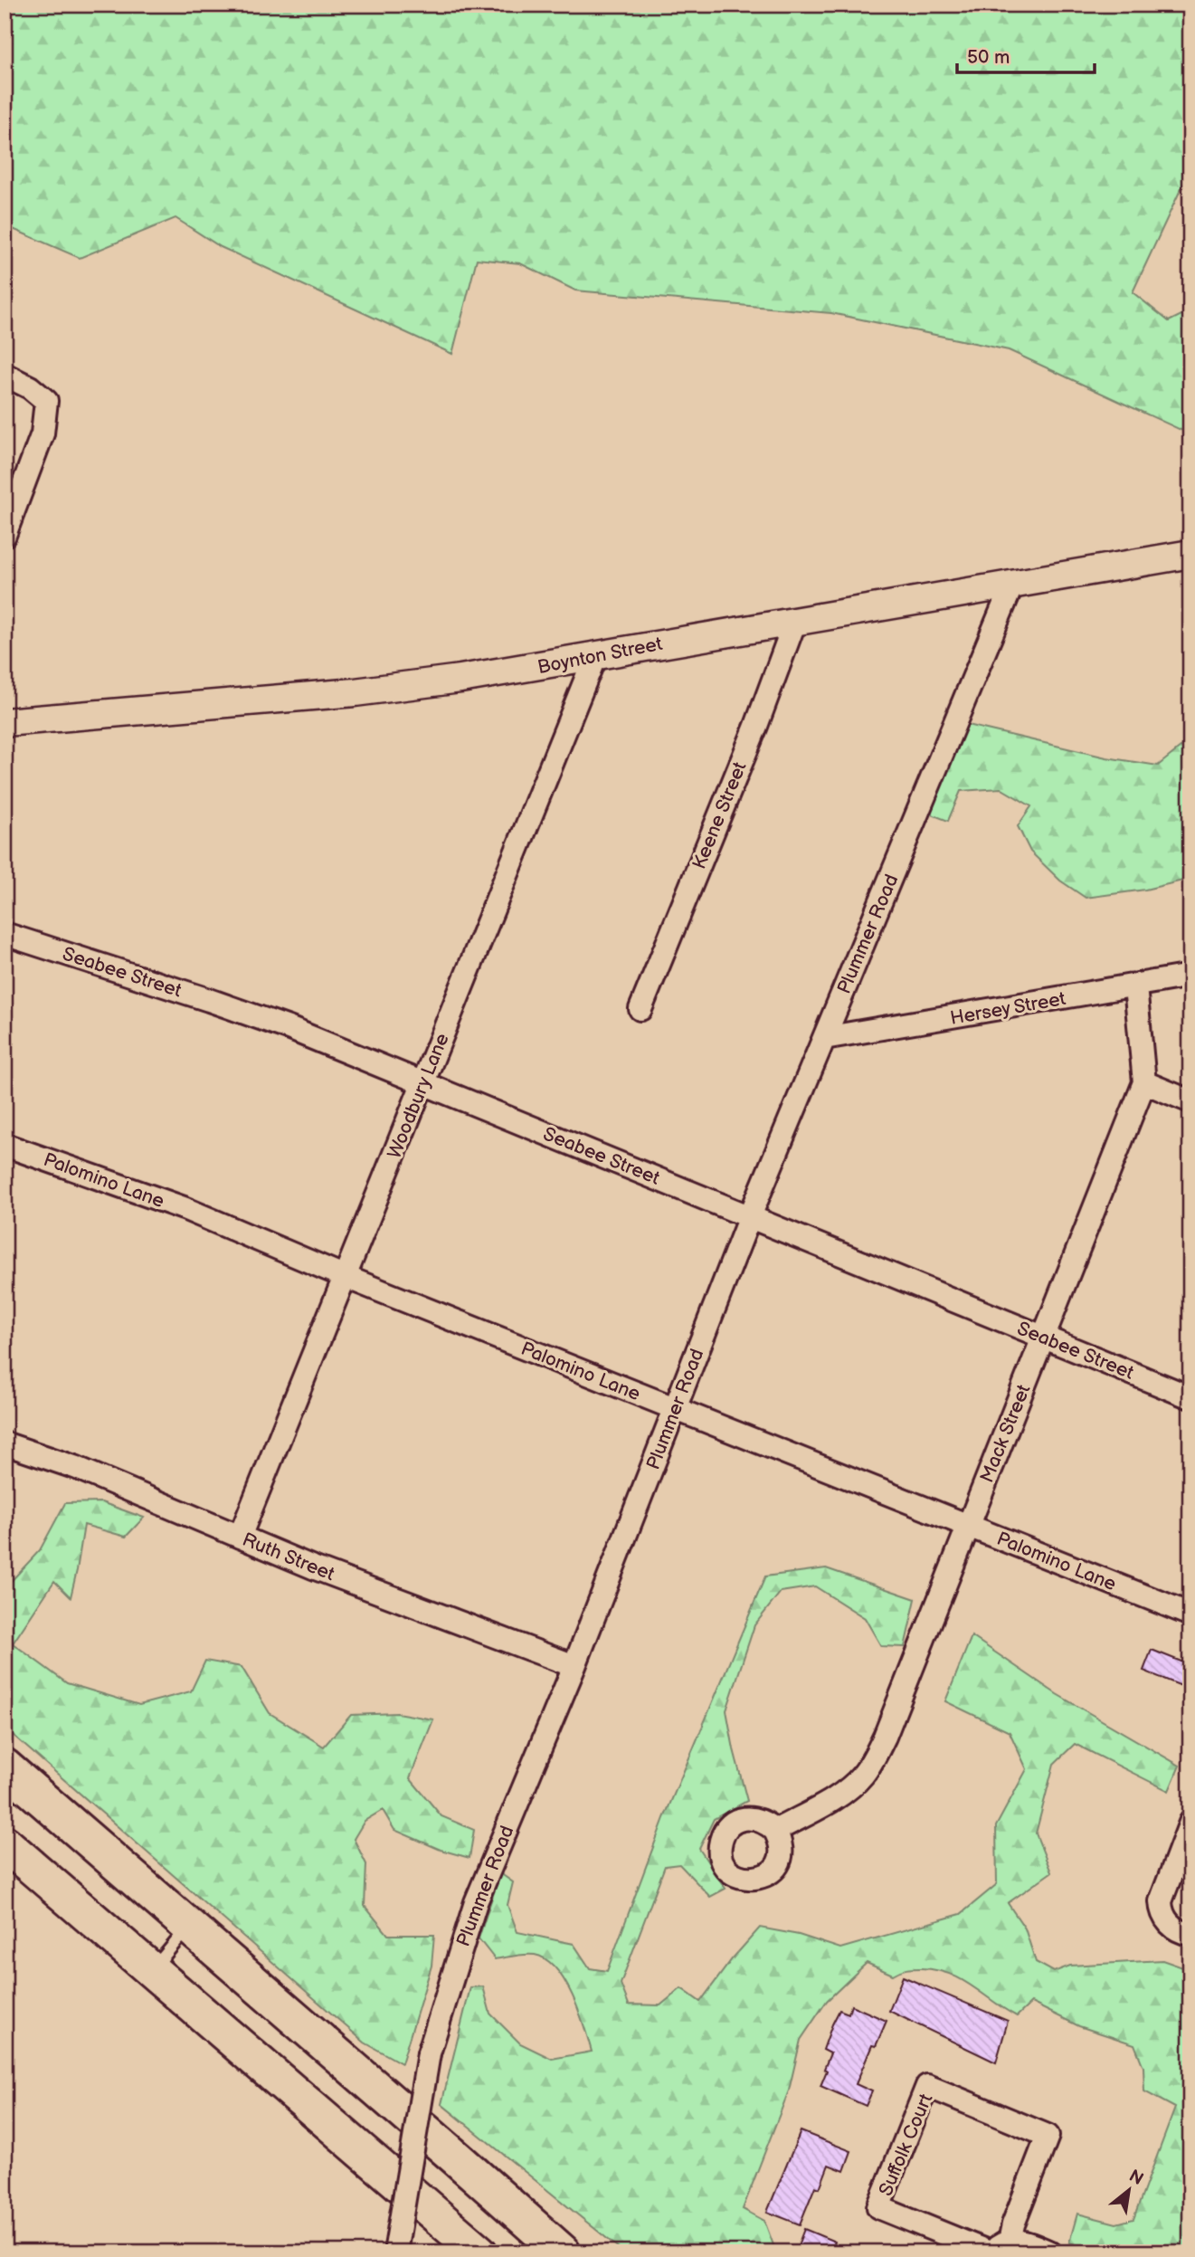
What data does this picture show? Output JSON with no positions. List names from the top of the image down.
{
  "streets": {
    "street": [
      "Boynton Street",
      "Keene Street",
      "Plummer Road",
      "Seabee Street",
      "Hersey Street",
      "Woodbury Lane",
      "Palomino Lane",
      "Mack Street",
      "Ruth Street",
      "Suffolk Court"
    ]
  },
  "crossings": [
    ["Boynton Street", "Keene Street"],
    ["Boynton Street", "Plummer Road"],
    ["Boynton Street", "Woodbury Lane"],
    ["Plummer Road", "Seabee Street"],
    ["Plummer Road", "Hersey Street"],
    ["Plummer Road", "Palomino Lane"],
    ["Plummer Road", "Ruth Street"],
    ["Seabee Street", "Woodbury Lane"],
    ["Seabee Street", "Mack Street"],
    ["Hersey Street", "Mack Street"],
    ["Woodbury Lane", "Palomino Lane"],
    ["Woodbury Lane", "Ruth Street"],
    ["Palomino Lane", "Mack Street"]
  ],
  "scale_bar": "50 m",
  "north": "top right"
}
